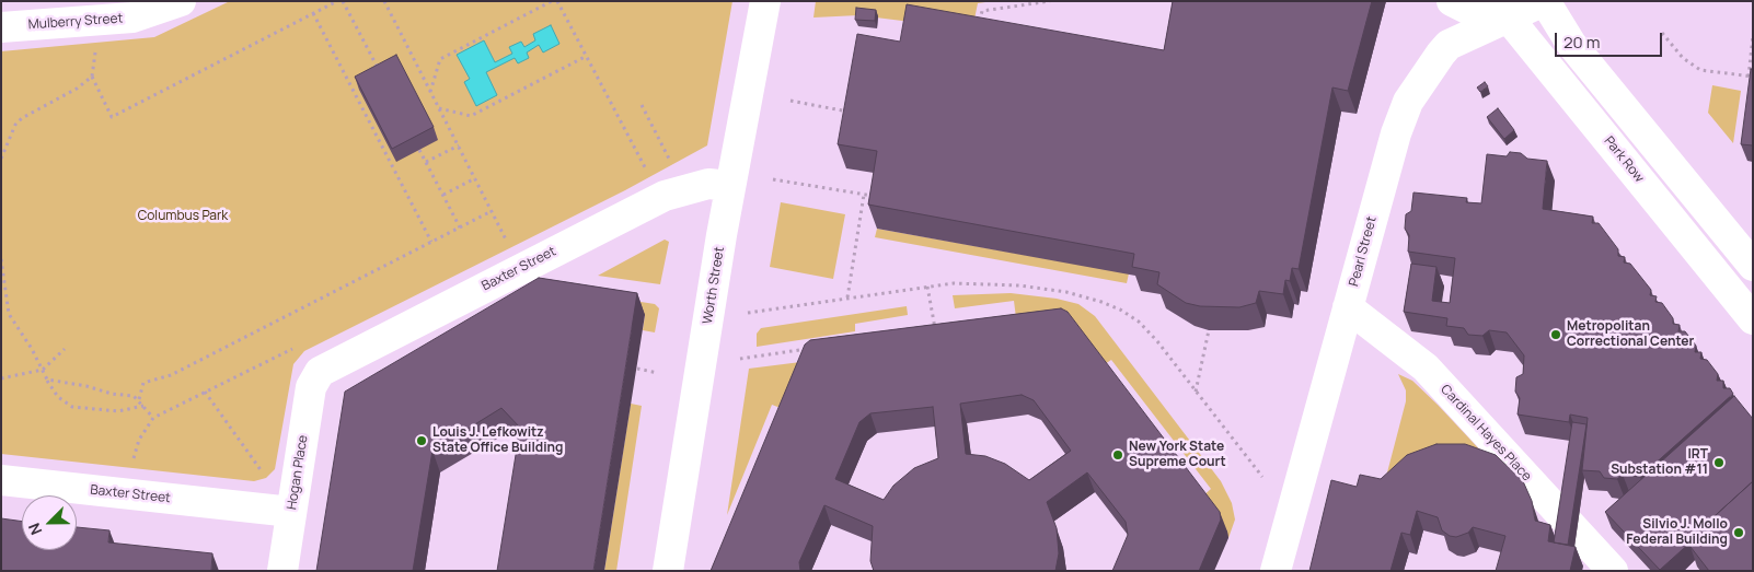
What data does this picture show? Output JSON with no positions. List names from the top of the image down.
{
  "streets": {
    "street": [
      "Mulberry Street",
      "Park Row",
      "Pearl Street",
      "Baxter Street",
      "Worth Street",
      "Cardinal Hayes Place",
      "Hogan Place"
    ]
  },
  "crossings": [
    ["Park Row", "Pearl Street"],
    ["Pearl Street", "Cardinal Hayes Place"],
    ["Baxter Street", "Worth Street"],
    ["Baxter Street", "Hogan Place"]
  ],
  "parks": ["Columbus Park"],
  "places": [
    "Metropolitan Correctional Center",
    "Louis J. Lefkowitz State Office Building",
    "New York State Supreme Court",
    "IRT Substation #11",
    "Silvio J. Mollo Federal Building"
  ],
  "scale_bar": "20 m",
  "north": "bottom left"
}
